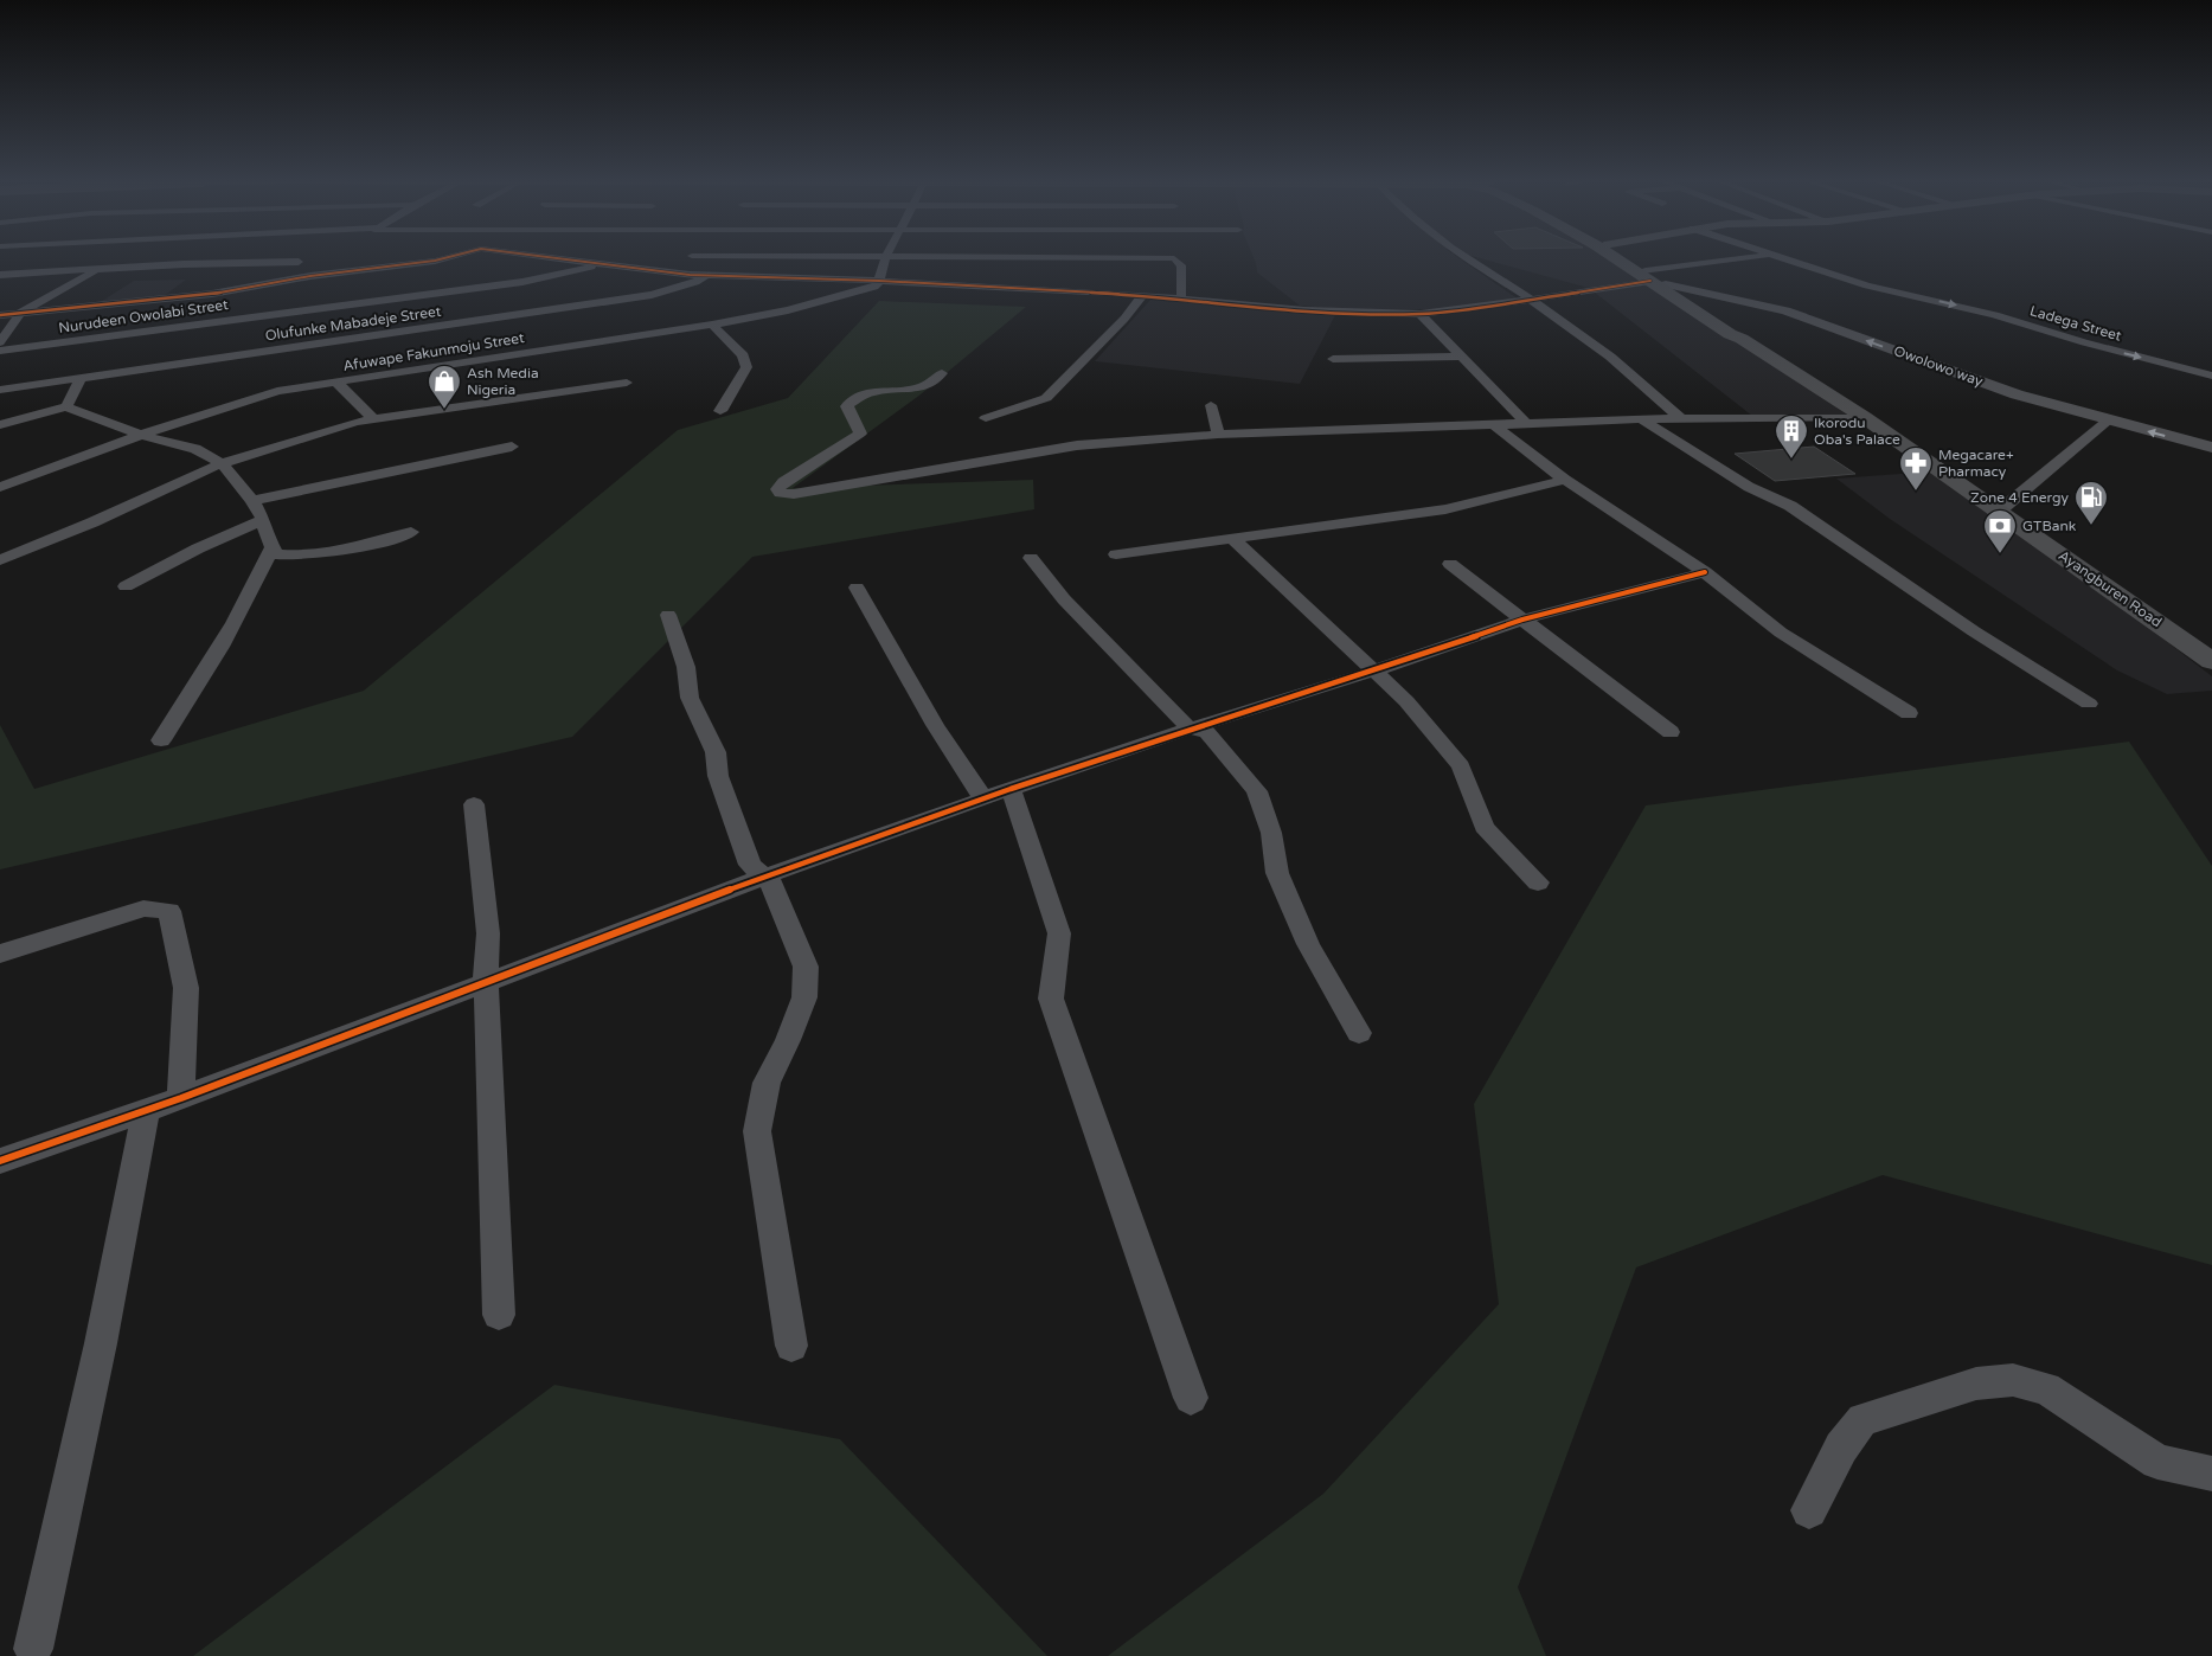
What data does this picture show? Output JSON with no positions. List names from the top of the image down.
{
  "streets": {
    "main road": ["Ayangburen Road"],
    "street": [
      "Nurudeen Owolabi Street",
      "Olufunke Mabadeje Street",
      "Ladega Street",
      "Afuwape Fakunmoju Street",
      "Owolowo way"
    ]
  },
  "crossings": [
    ["Owolowo way", "Ayangburen Road"]
  ],
  "places": {
    "shop": ["Ash Media Nigeria"],
    "building": ["Ikorodu Oba's Palace"],
    "pharmacy": ["Megacare+ Pharmacy"],
    "fuel station": ["Zone 4 Energy"],
    "bank": ["GTBank"]
  }
}
